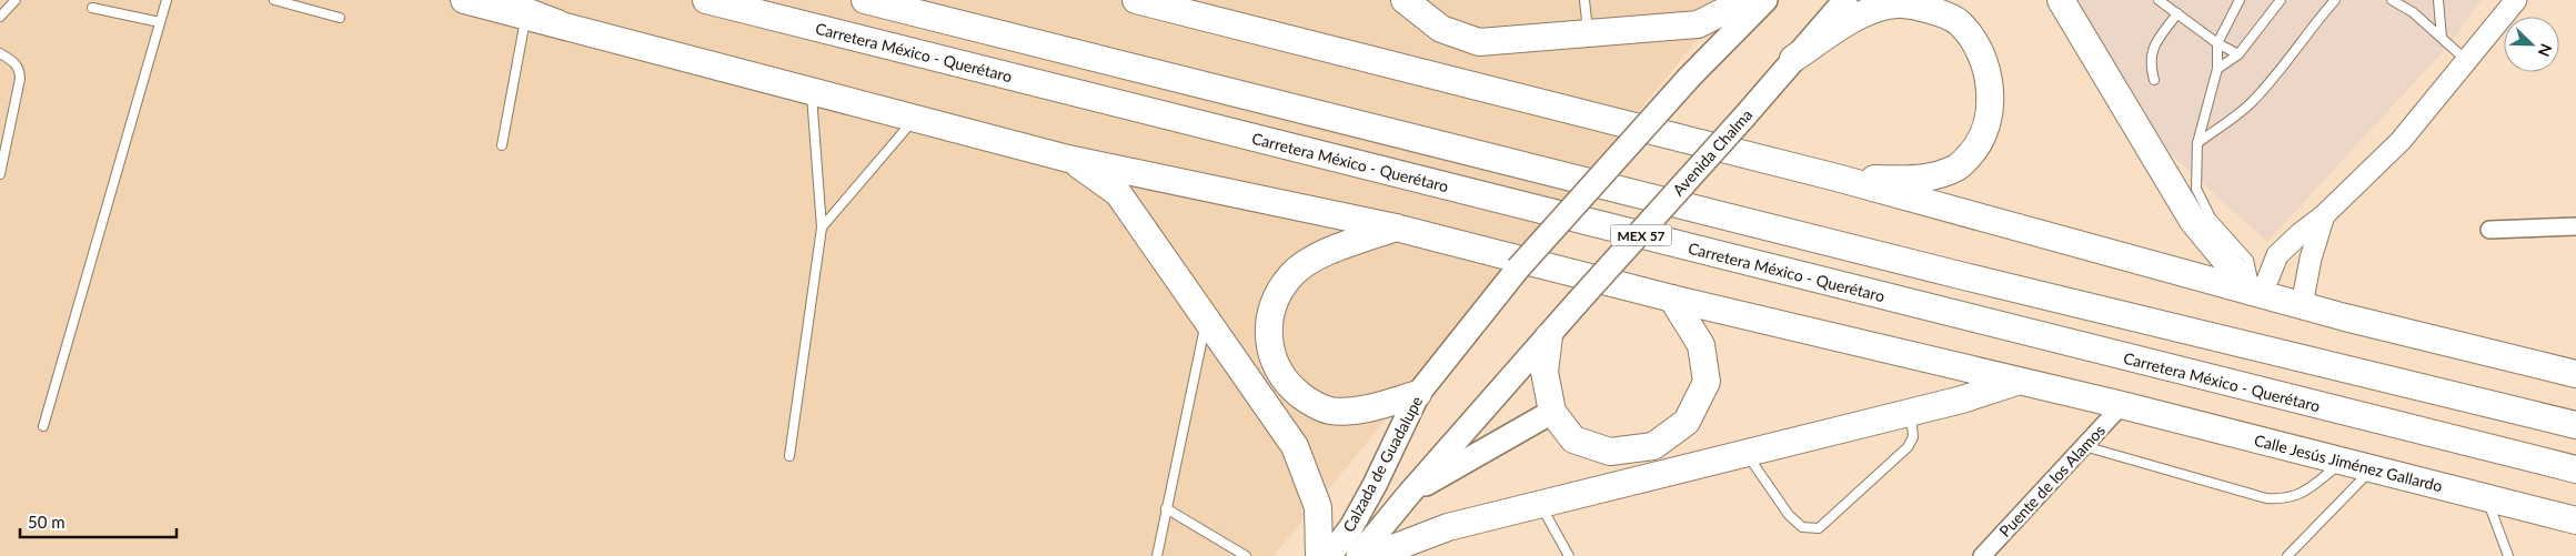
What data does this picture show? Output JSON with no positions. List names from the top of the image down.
{
  "streets": {
    "main road": [
      "Carretera México - Querétaro",
      "Avenida Chalma",
      "MEX 57",
      "Calle Jesús Jiménez Gallardo",
      "Calzada de Guadalupe"
    ],
    "street": ["Puente de los Alamos"]
  },
  "crossings": [
    ["Avenida Chalma", "Calzada de Guadalupe"],
    ["Calle Jesús Jiménez Gallardo", "Puente de los Alamos"]
  ],
  "scale_bar": "50 m",
  "north": "bottom right"
}
